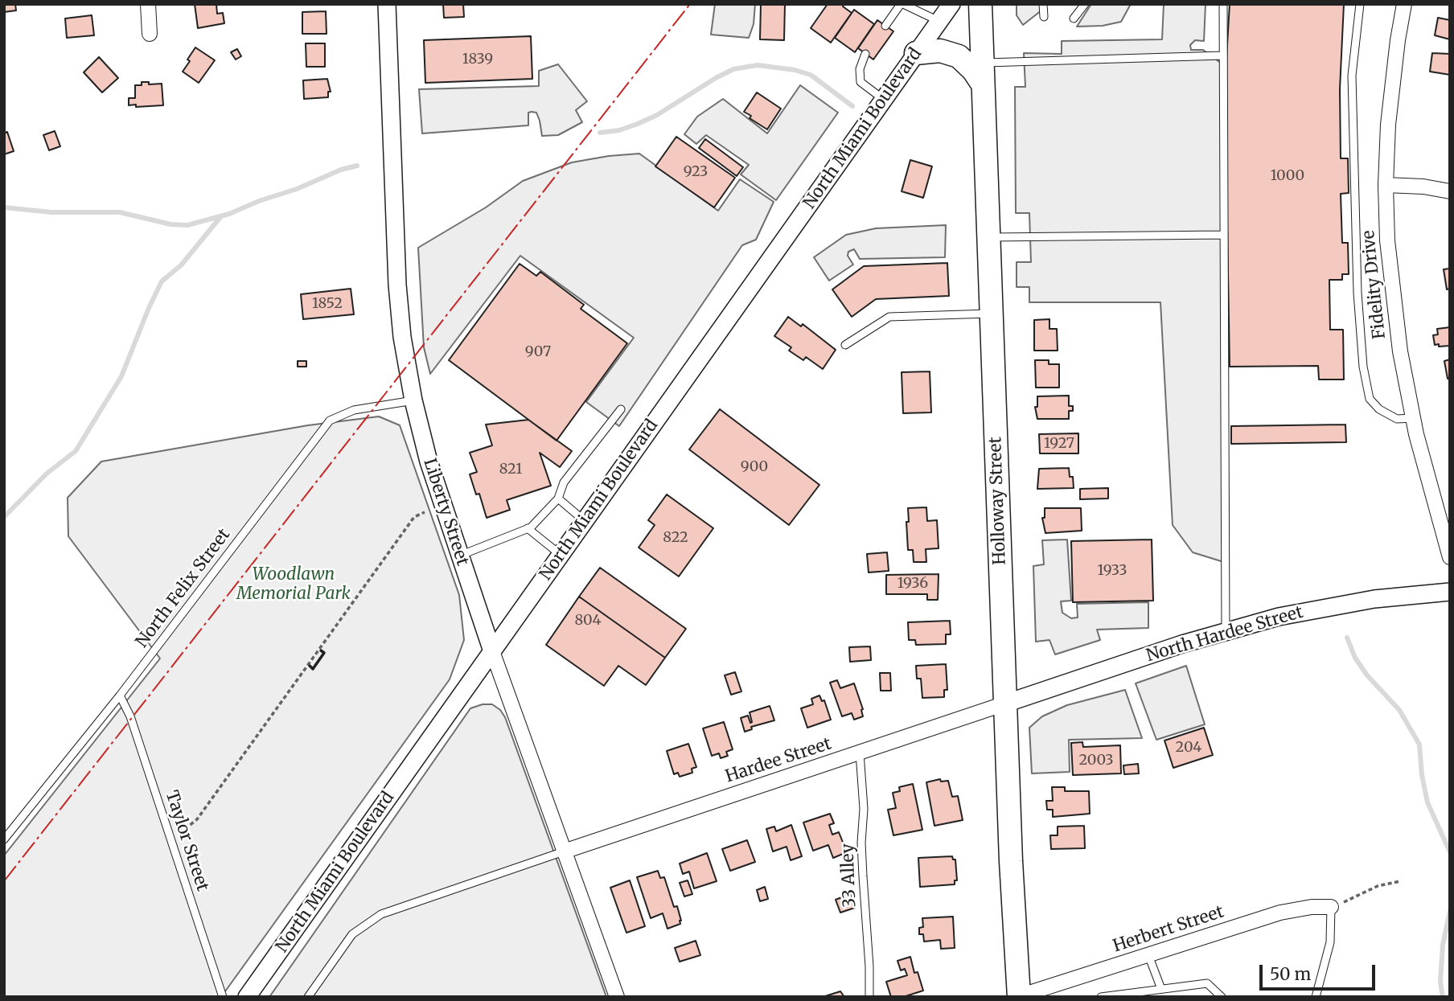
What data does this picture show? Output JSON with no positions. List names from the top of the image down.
{
  "streets": {
    "main road": ["Holloway Street"],
    "street": [
      "North Miami Boulevard",
      "Fidelity Drive",
      "Liberty Street",
      "North Hardee Street",
      "Hardee Street",
      "Herbert Street"
    ],
    "lane": ["North Felix Street", "Taylor Street", "33 Alley"]
  },
  "crossings": [
    ["North Miami Boulevard", "Liberty Street"],
    ["Holloway Street", "North Hardee Street"],
    ["Holloway Street", "Hardee Street"],
    ["Holloway Street", "Herbert Street"],
    ["Liberty Street", "North Felix Street"],
    ["Liberty Street", "Hardee Street"],
    ["North Felix Street", "Taylor Street"],
    ["North Hardee Street", "Hardee Street"],
    ["Hardee Street", "33 Alley"]
  ],
  "parks": ["Woodlawn Memorial Park"],
  "house_numbers": [
    "1839",
    "923",
    "1000",
    "1852",
    "907",
    "1927",
    "900",
    "821",
    "822",
    "1933",
    "1936",
    "804",
    "204",
    "2003"
  ],
  "scale_bar": "50 m"
}
